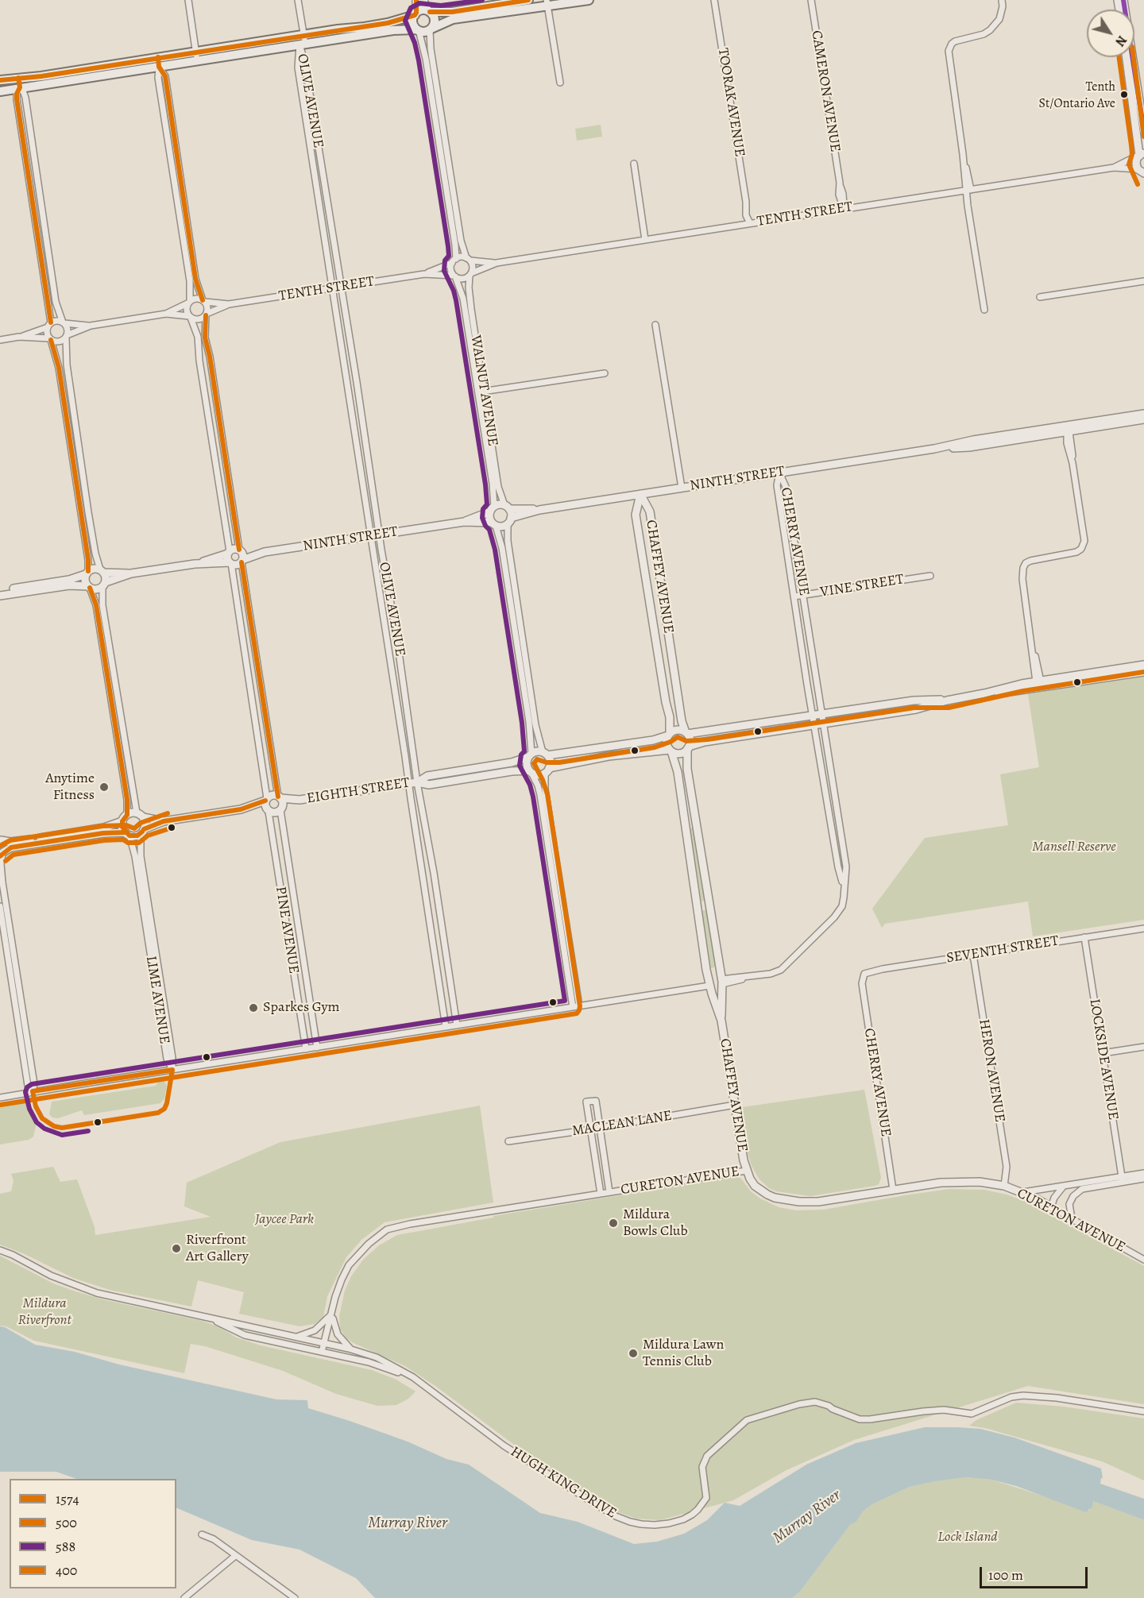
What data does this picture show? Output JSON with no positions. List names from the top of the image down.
{
  "streets": {
    "street": [
      "CAMERON AVENUE",
      "OLIVE AVENUE",
      "TOORAK AVENUE",
      "TENTH STREET",
      "WALNUT AVENUE",
      "NINTH STREET",
      "CHERRY AVENUE",
      "CHAFFEY AVENUE",
      "VINE STREET",
      "EIGHTH STREET",
      "PINE AVENUE",
      "SEVENTH STREET",
      "LIME AVENUE",
      "LOCKSIDE AVENUE",
      "HERON AVENUE",
      "MACLEAN LANE",
      "CURETON AVENUE",
      "HUGH KING DRIVE"
    ]
  },
  "crossings": [
    ["CAMERON AVENUE", "TENTH STREET"],
    ["OLIVE AVENUE", "TENTH STREET"],
    ["OLIVE AVENUE", "NINTH STREET"],
    ["OLIVE AVENUE", "EIGHTH STREET"],
    ["TOORAK AVENUE", "TENTH STREET"],
    ["TENTH STREET", "WALNUT AVENUE"],
    ["WALNUT AVENUE", "NINTH STREET"],
    ["NINTH STREET", "CHERRY AVENUE"],
    ["NINTH STREET", "CHAFFEY AVENUE"],
    ["CHERRY AVENUE", "CHAFFEY AVENUE"],
    ["CHERRY AVENUE", "VINE STREET"],
    ["CHERRY AVENUE", "SEVENTH STREET"],
    ["CHERRY AVENUE", "CURETON AVENUE"],
    ["CHAFFEY AVENUE", "MACLEAN LANE"],
    ["CHAFFEY AVENUE", "CURETON AVENUE"],
    ["EIGHTH STREET", "PINE AVENUE"],
    ["SEVENTH STREET", "LOCKSIDE AVENUE"],
    ["SEVENTH STREET", "HERON AVENUE"],
    ["HERON AVENUE", "CURETON AVENUE"],
    ["CURETON AVENUE", "HUGH KING DRIVE"]
  ],
  "water": ["Murray River"],
  "parks": [
    "Mansell Reserve",
    "Jaycee Park",
    "Mildura Riverfront",
    "Lock Island"
  ],
  "places": [
    "Tenth St/Ontario Ave",
    "Anytime Fitness",
    "Sparkes Gym",
    "Mildura Bowls Club",
    "Riverfront Art Gallery",
    "Mildura Lawn Tennis Club"
  ],
  "lines": [
    "transit line 1574",
    "transit line 588",
    "transit line 500",
    "transit line 400"
  ],
  "legend": [
    "1574",
    "500",
    "588",
    "400"
  ],
  "scale_bar": "100 m",
  "north": "bottom right"
}
